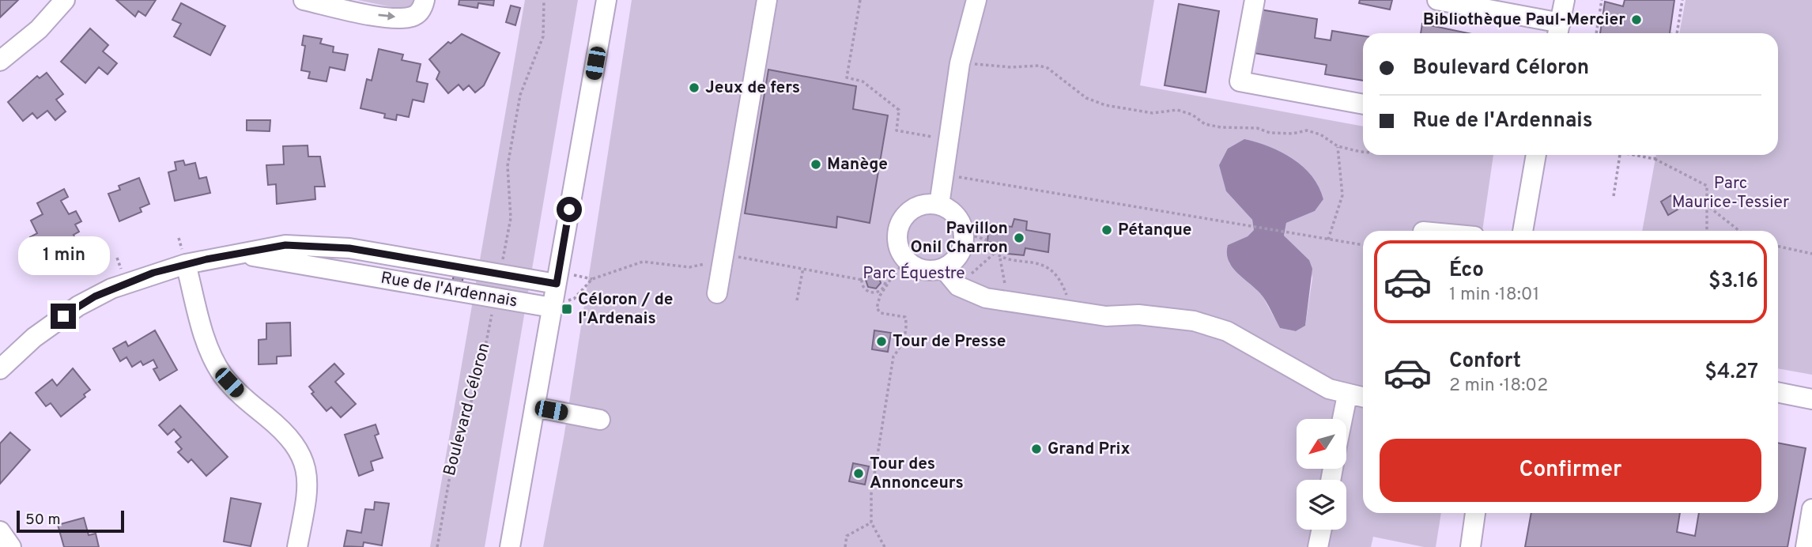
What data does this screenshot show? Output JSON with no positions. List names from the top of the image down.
{
  "streets": {
    "street": ["Rue de l'Ardennais"],
    "path": ["Boulevard Céloron"]
  },
  "parks": ["Parc Maurice-Tessier", "Parc Équestre"],
  "places": {
    "other": [
      "Bibliothèque Paul-Mercier",
      "Jeux de fers",
      "Manège",
      "Pétanque",
      "Pavillon Onil Charron",
      "Tour de Presse",
      "Grand Prix",
      "Tour des Annonceurs"
    ],
    "transit": ["Céloron / de l'Ardenais"]
  },
  "scale_bar": "50 m",
  "north": "bottom left",
  "page": {
    "banner": ["Boulevard Céloron", "Rue de l'Ardennais"],
    "bubble": "1 min",
    "list": [
      {
        "name": "Éco",
        "note": "1 min · 18:01",
        "value": "$3.16"
      },
      {
        "name": "Confort",
        "note": "2 min · 18:02",
        "value": "$4.27"
      }
    ],
    "buttons": "Confirmer",
    "scale": "50 m"
  }
}
